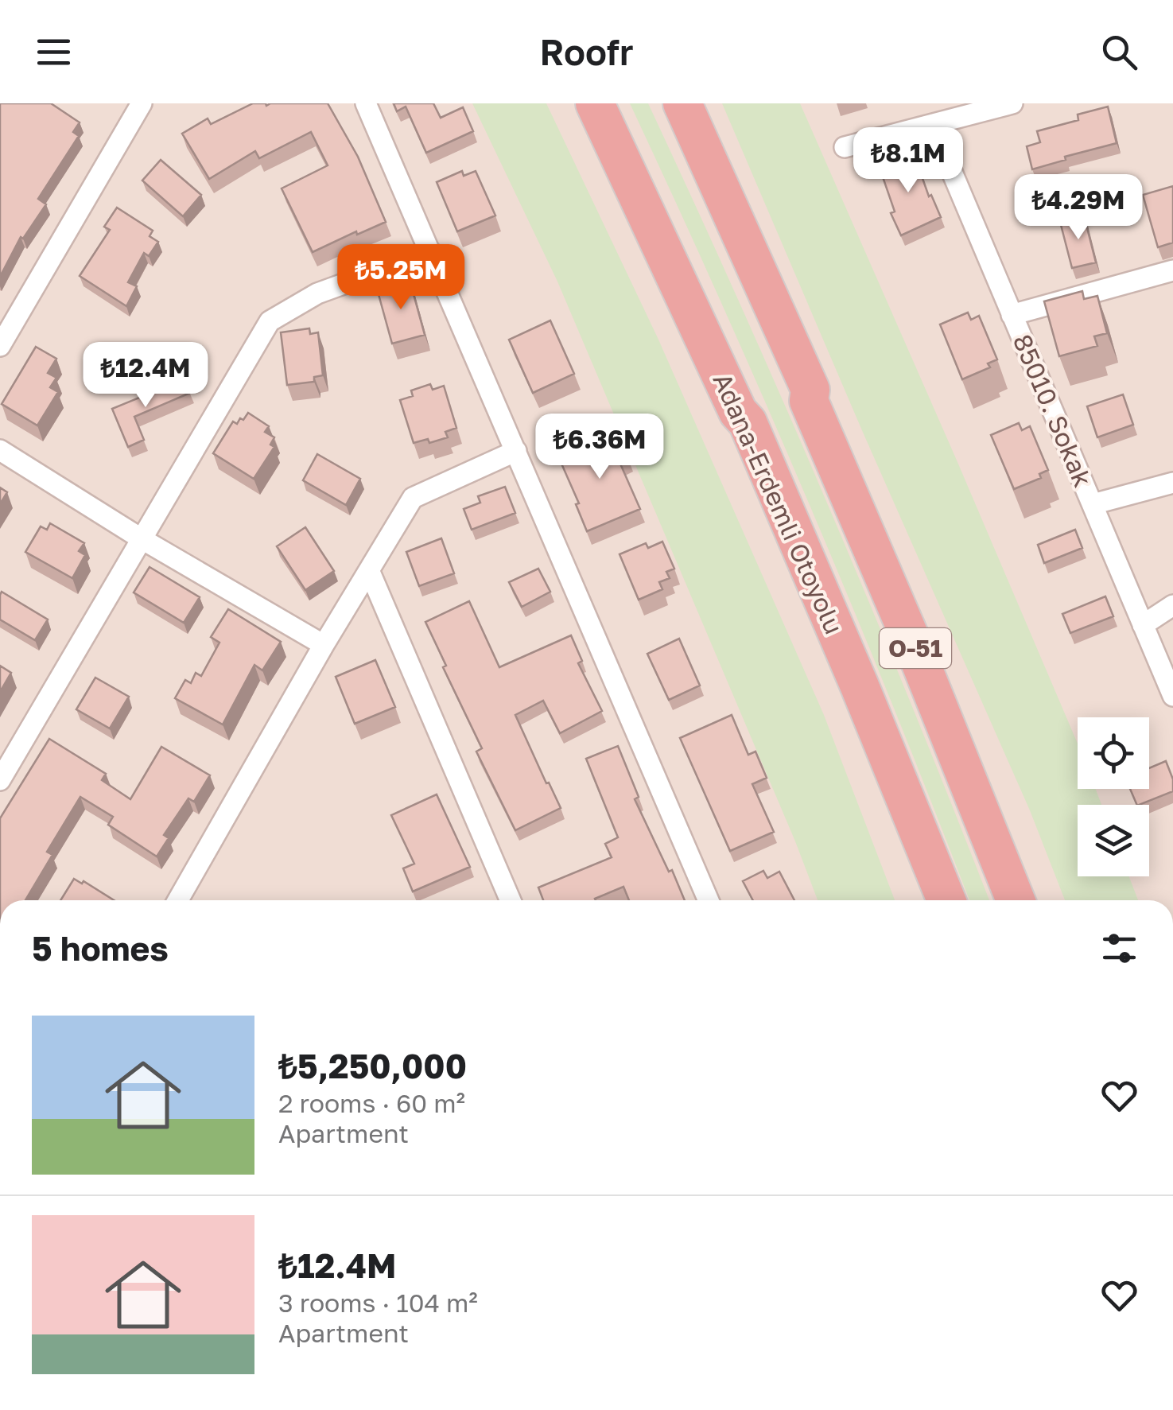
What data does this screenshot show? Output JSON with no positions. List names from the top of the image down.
{
  "streets": {
    "highway": ["Adana-Erdemli Otoyolu", "O-51"],
    "street": ["85010. Sokak"]
  },
  "page": {
    "header": "Roofr",
    "price": [
      "₺8.1M",
      "₺4.29M",
      "₺5.25M",
      "₺12.4M",
      "₺6.36M"
    ],
    "heading": "5 homes",
    "list": [
      {
        "name": "₺5,250,000",
        "note": "2 rooms · 60 m² · Apartment"
      },
      {
        "name": "₺12.4M",
        "note": "3 rooms · 104 m² · Apartment"
      }
    ]
  }
}
